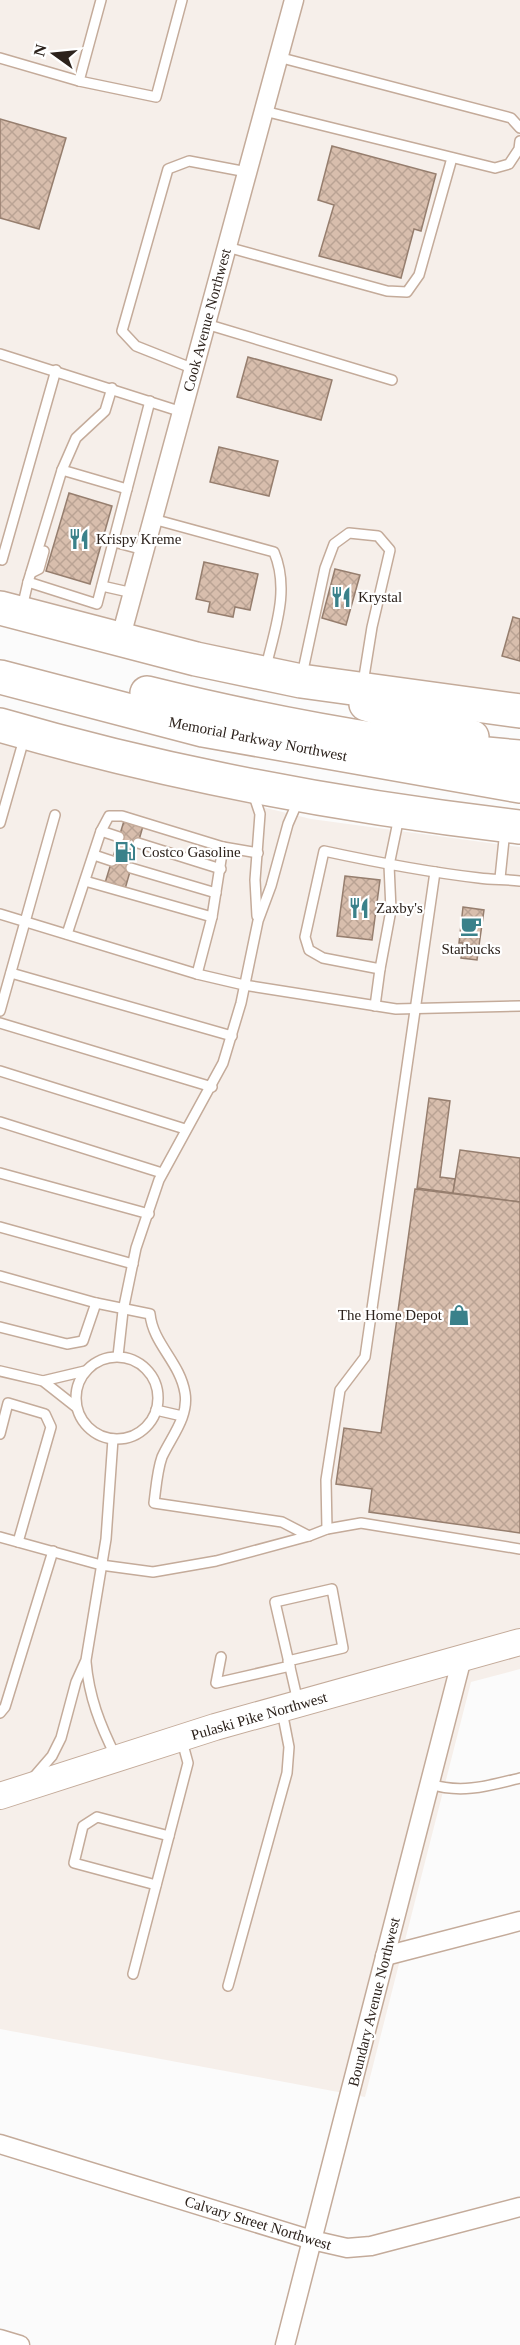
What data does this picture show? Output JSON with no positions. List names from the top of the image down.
{
  "streets": {
    "highway": ["Memorial Parkway Northwest"],
    "main road": ["Pulaski Pike Northwest"],
    "street": ["Cook Avenue Northwest", "Boundary Avenue Northwest", "Calvary Street Northwest"]
  },
  "crossings": [
    ["Pulaski Pike Northwest", "Boundary Avenue Northwest"],
    ["Boundary Avenue Northwest", "Calvary Street Northwest"]
  ],
  "places": {
    "restaurant": ["Krispy Kreme", "Krystal", "Zaxby's"],
    "fuel station": ["Costco Gasoline"],
    "cafe": ["Starbucks"],
    "shop": ["The Home Depot"]
  },
  "north": "left"
}
